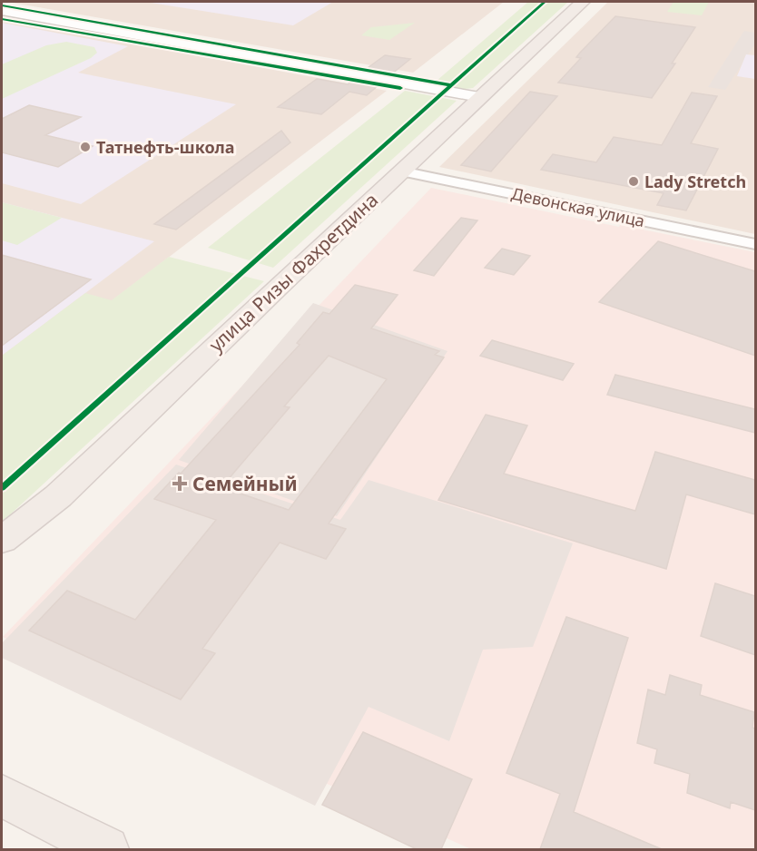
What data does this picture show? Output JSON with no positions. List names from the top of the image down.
{
  "streets": {
    "main road": ["улица Ризы Фахретдина"],
    "street": ["Девонская улица"]
  },
  "crossings": [
    ["Девонская улица", "улица Ризы Фахретдина"]
  ],
  "places": {
    "other": ["Татнефть-школа", "Lady Stretch"],
    "health": ["Семейный"]
  }
}
